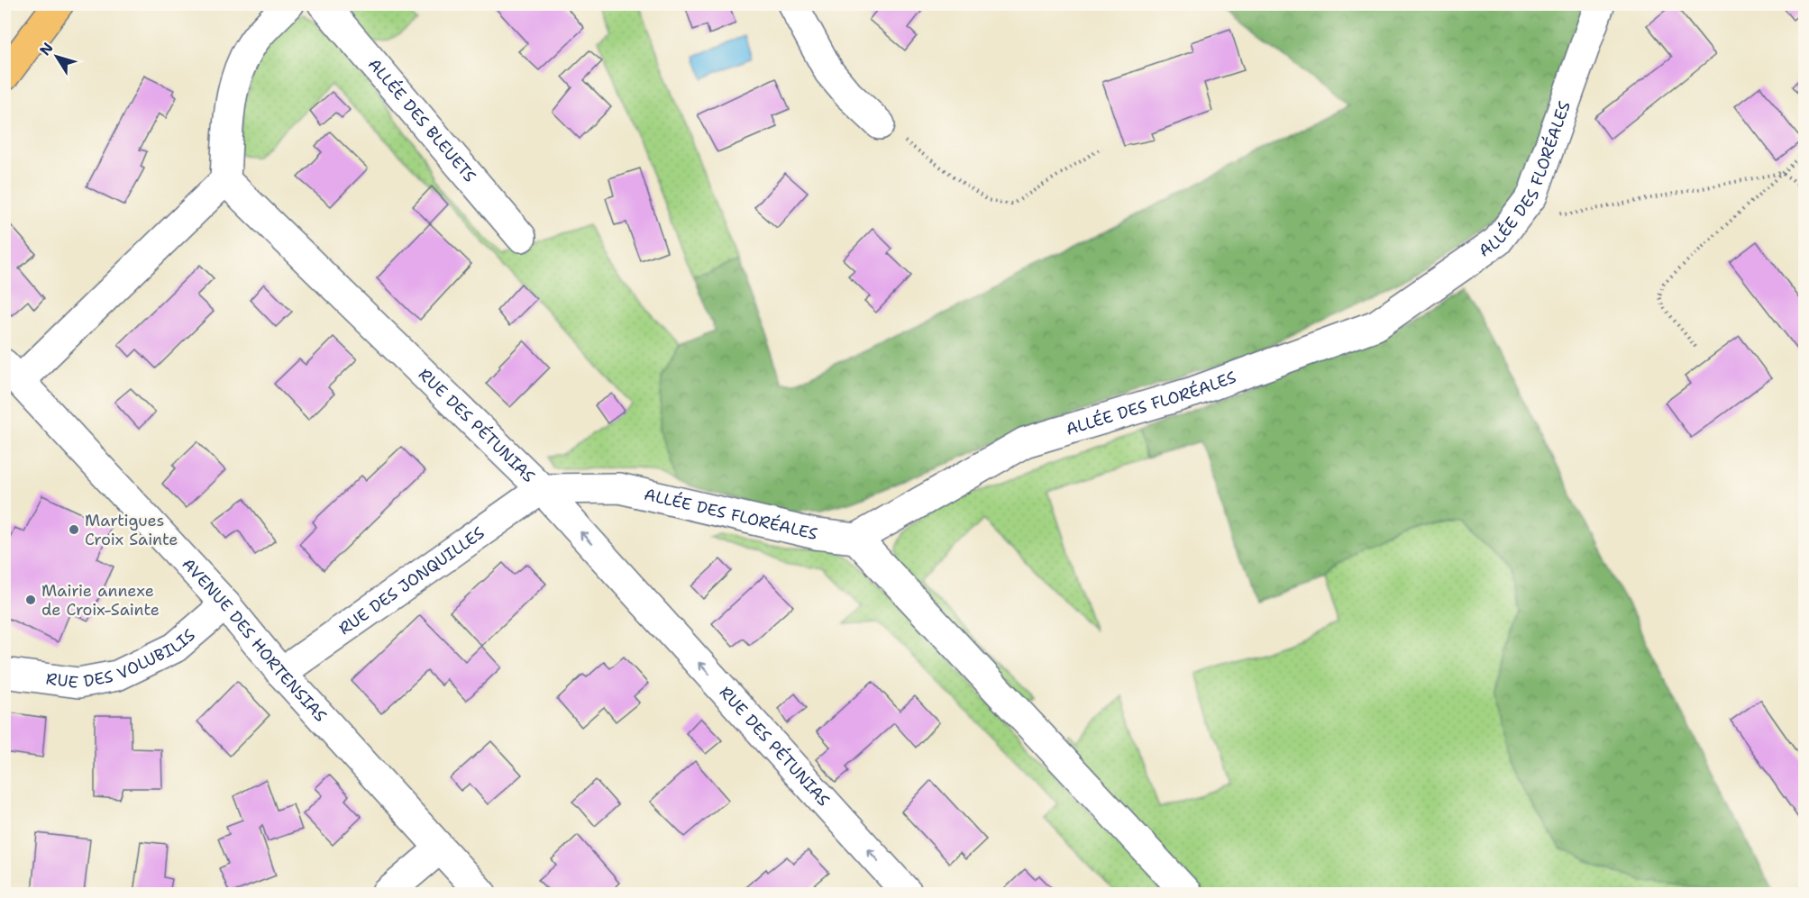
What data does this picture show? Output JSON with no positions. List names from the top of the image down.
{
  "streets": {
    "street": [
      "ALLÉE DES BLEUETS",
      "ALLÉE DES FLORÉALES",
      "RUE DES PÉTUNIAS",
      "RUE DES JONQUILLES",
      "AVENUE DES HORTENSIAS",
      "RUE DES VOLUBILIS"
    ]
  },
  "crossings": [
    ["ALLÉE DES FLORÉALES", "RUE DES PÉTUNIAS"],
    ["ALLÉE DES FLORÉALES", "RUE DES JONQUILLES"],
    ["RUE DES PÉTUNIAS", "RUE DES JONQUILLES"],
    ["RUE DES JONQUILLES", "AVENUE DES HORTENSIAS"],
    ["AVENUE DES HORTENSIAS", "RUE DES VOLUBILIS"]
  ],
  "places": ["Martigues Croix Sainte", "Mairie annexe de Croix-Sainte"],
  "north": "top left"
}
